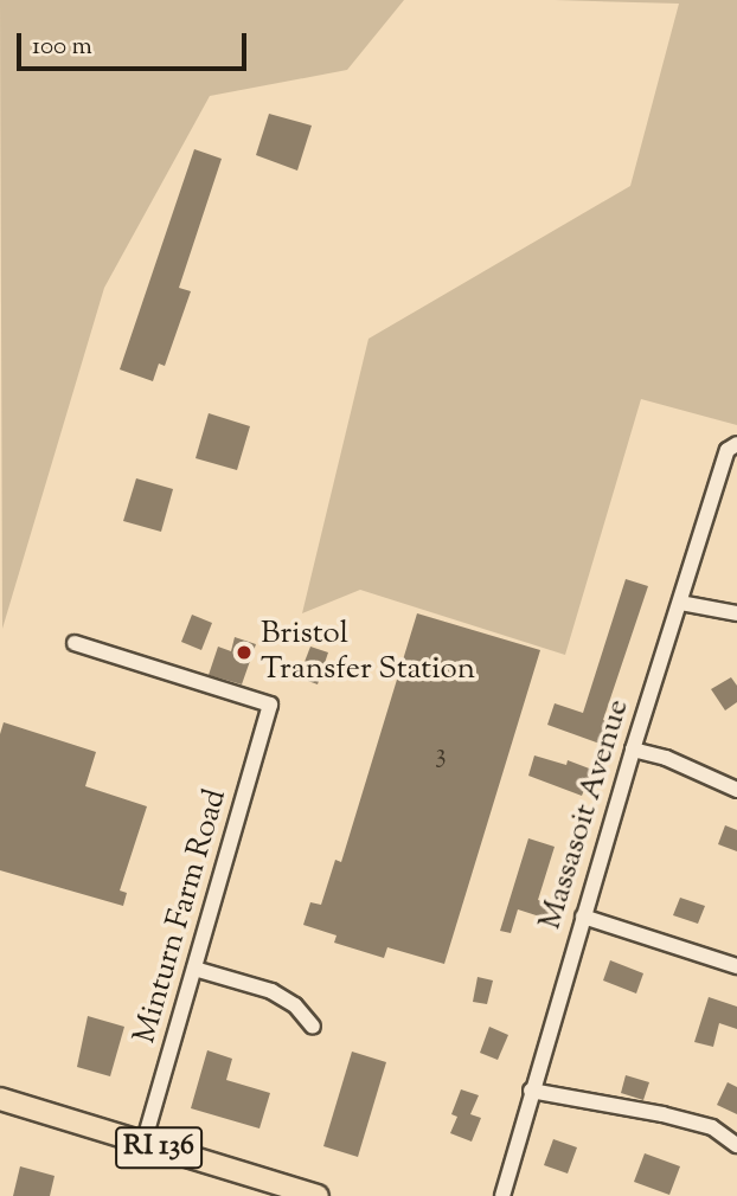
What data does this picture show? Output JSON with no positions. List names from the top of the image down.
{
  "streets": {
    "main road": ["RI 136"],
    "street": ["Massasoit Avenue", "Minturn Farm Road"]
  },
  "crossings": [
    ["Minturn Farm Road", "RI 136"]
  ],
  "places": ["Bristol Transfer Station"],
  "house_numbers": ["3"],
  "scale_bar": "100 m"
}
